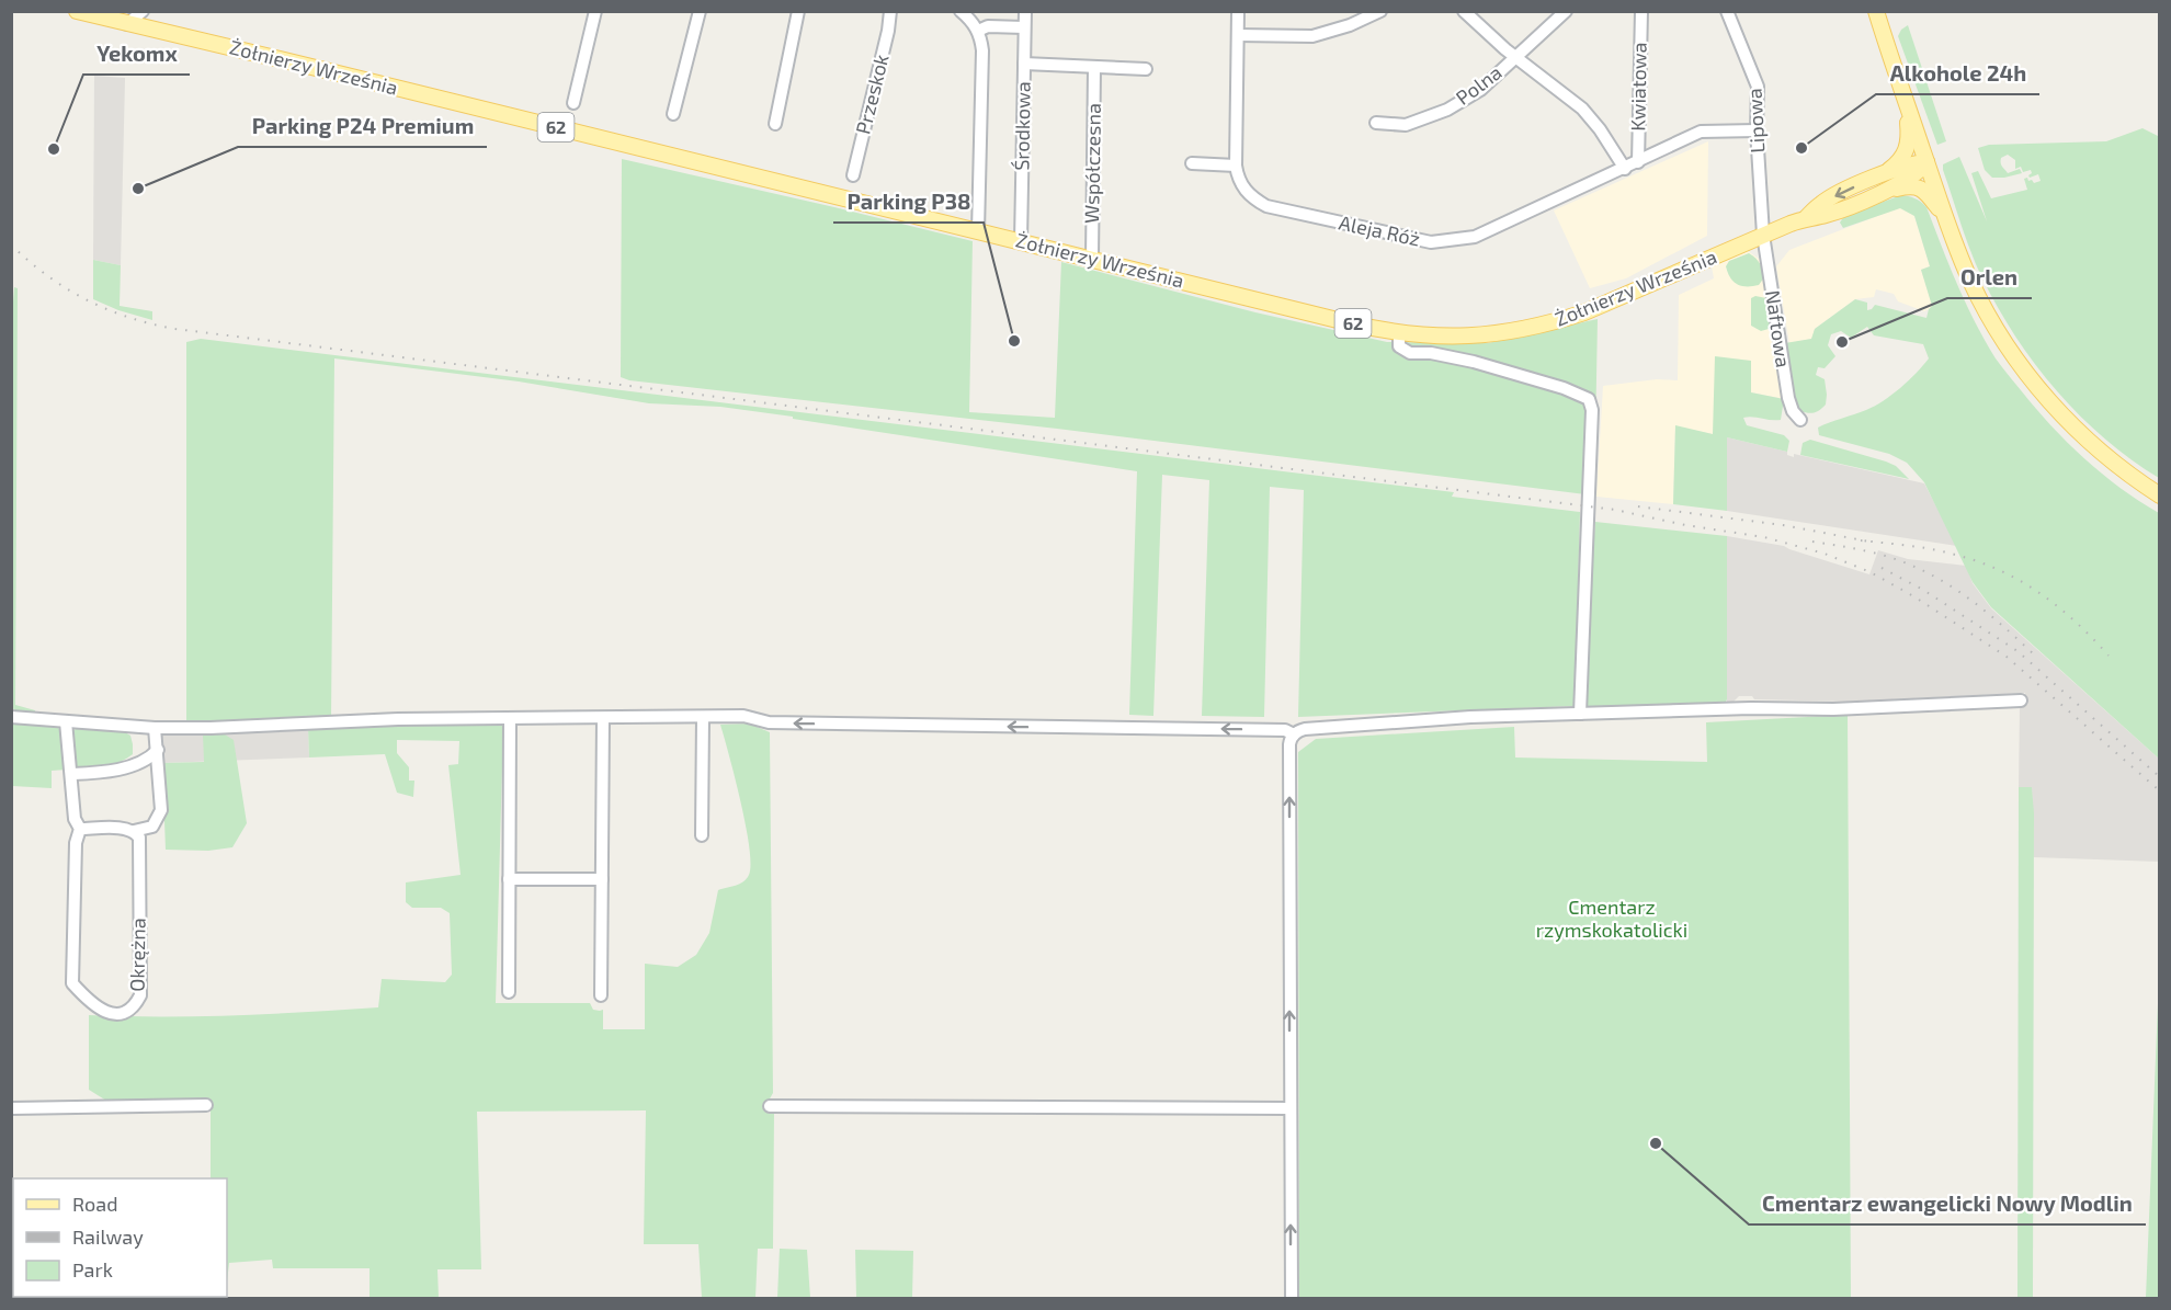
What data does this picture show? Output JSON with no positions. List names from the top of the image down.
{
  "streets": {
    "main road": ["Żołnierzy Września", "62"],
    "street": [
      "Polna",
      "Kwiatowa",
      "Przeskok",
      "Lipowa",
      "Środkowa",
      "Współczesna",
      "Aleja Róż",
      "Naftowa",
      "Okrężna"
    ]
  },
  "crossings": [
    ["Żołnierzy Września", "Lipowa"],
    ["Żołnierzy Września", "Środkowa"],
    ["Żołnierzy Września", "62"],
    ["Żołnierzy Września", "Współczesna"],
    ["Żołnierzy Września", "Naftowa"],
    ["Kwiatowa", "Aleja Róż"],
    ["Lipowa", "Aleja Róż"],
    ["Lipowa", "Naftowa"]
  ],
  "parks": ["Cmentarz rzymskokatolicki"],
  "places": [
    "Alkohole 24h",
    "Yekomx",
    "Parking P24 Premium",
    "Parking P38",
    "Orlen",
    "Cmentarz ewangelicki Nowy Modlin"
  ],
  "legend": ["Road", "Railway", "Park"]
}
